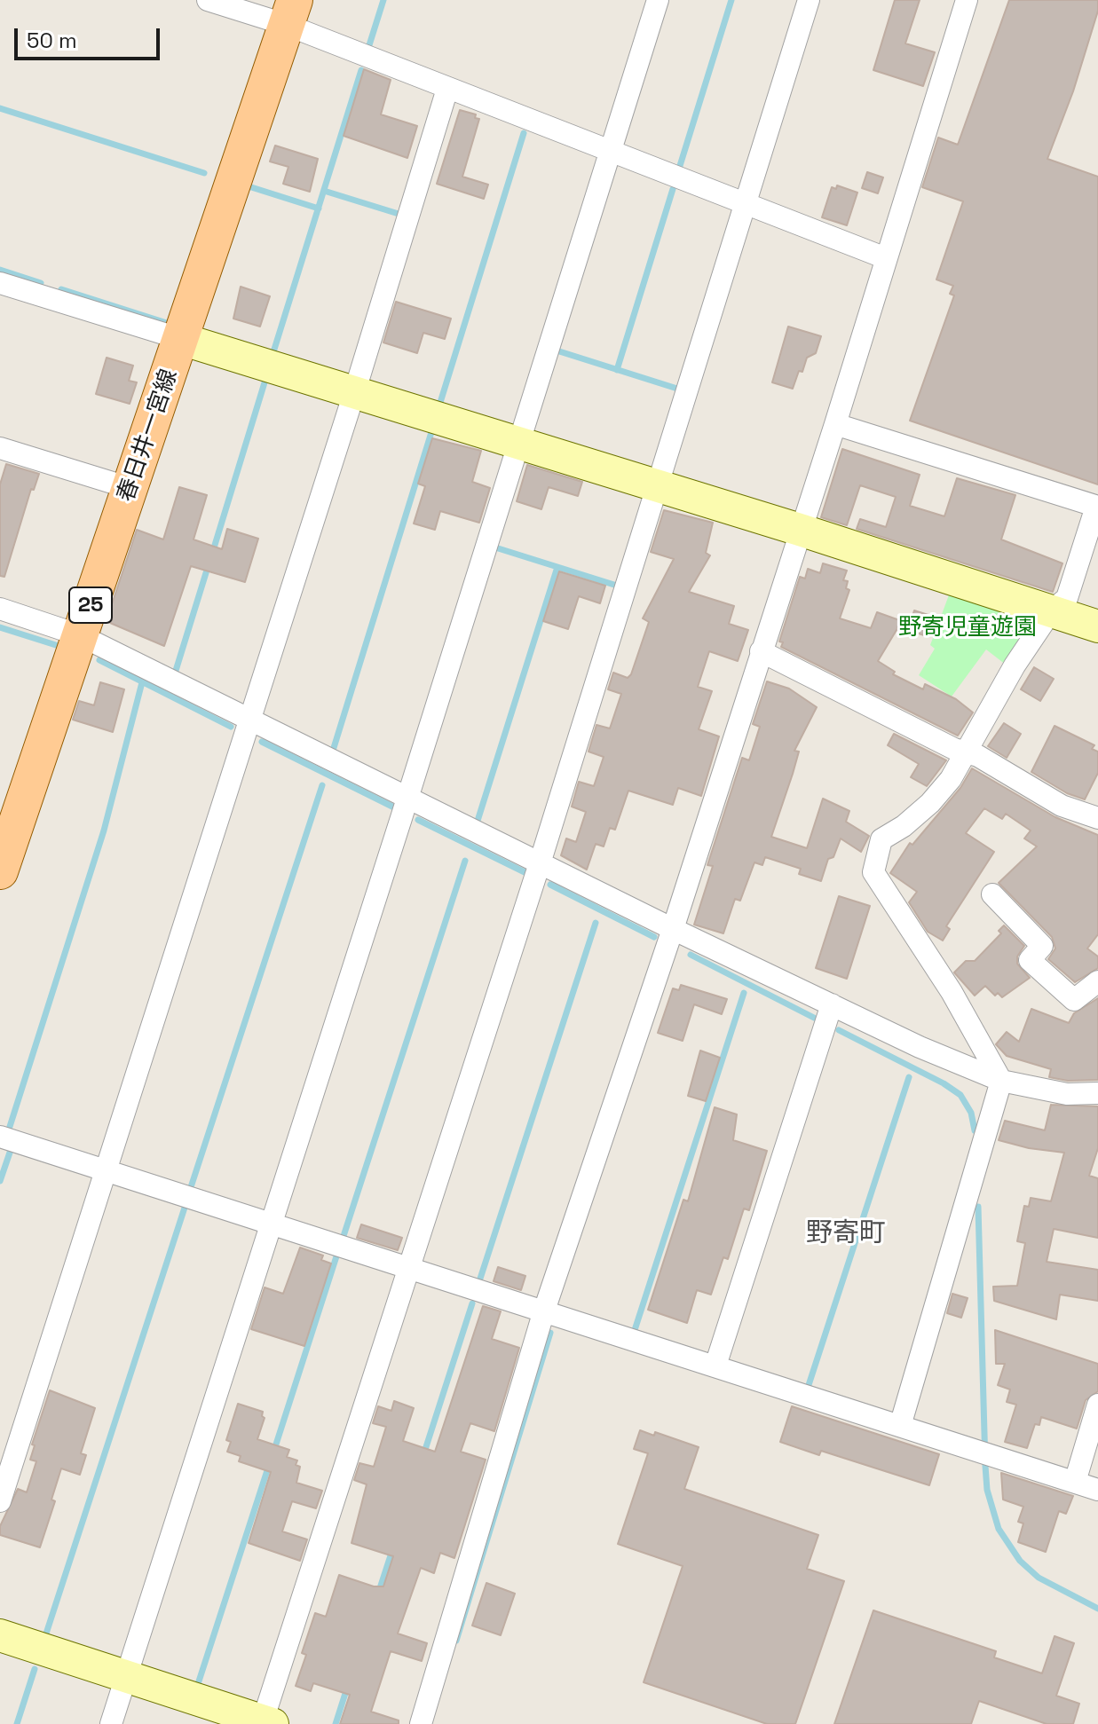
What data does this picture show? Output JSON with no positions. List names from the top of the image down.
{
  "streets": {
    "main road": ["春日井一宮線", "25"]
  },
  "districts": ["野寄町"],
  "parks": ["野寄児童遊園"],
  "scale_bar": "50 m"
}
